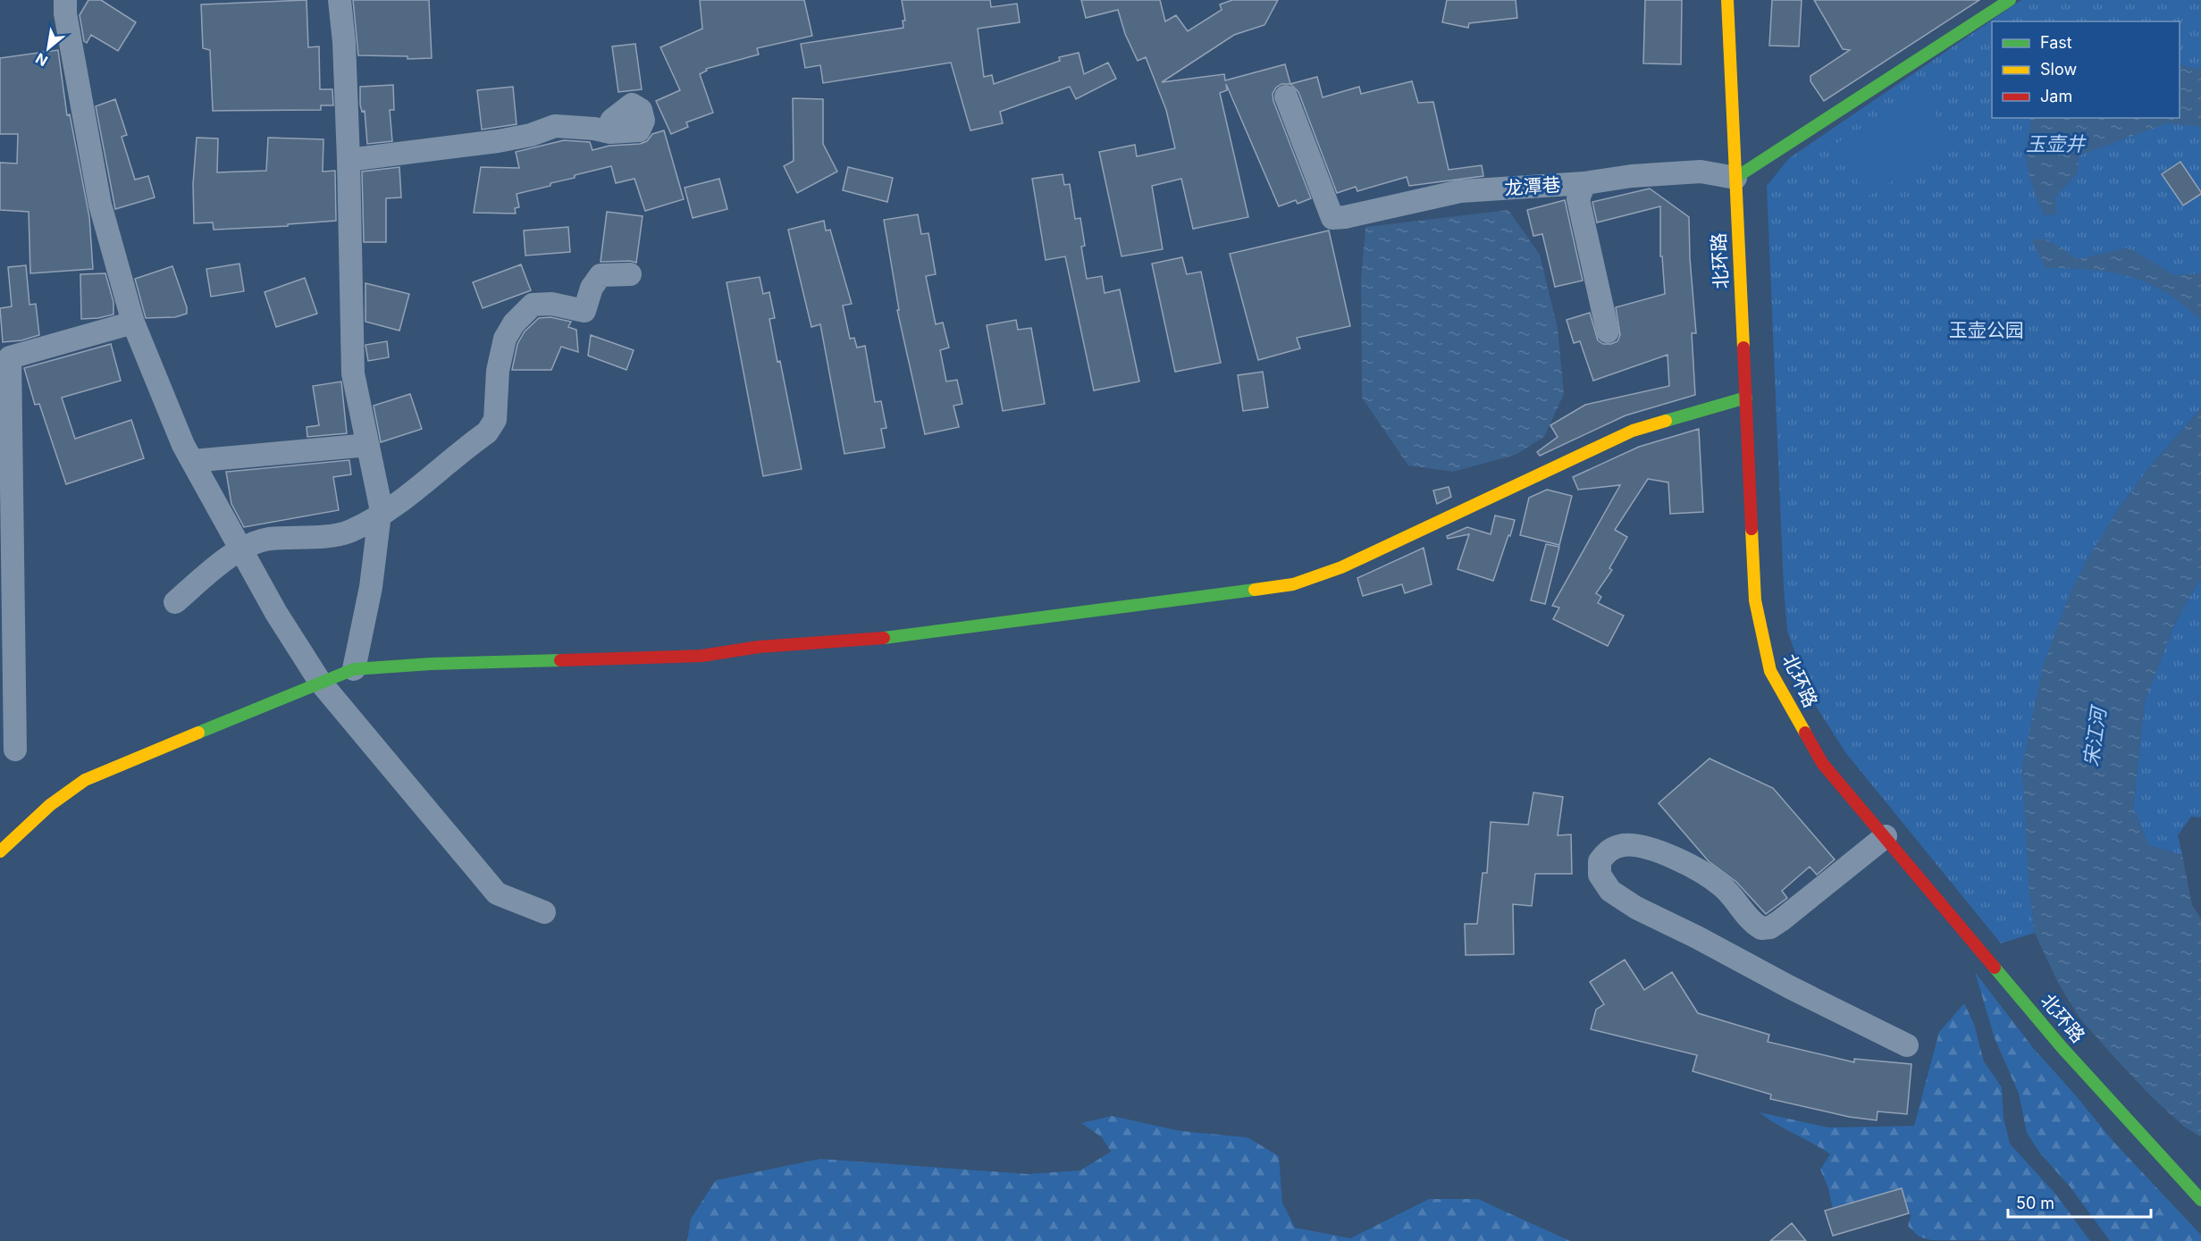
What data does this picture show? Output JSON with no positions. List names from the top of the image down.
{
  "streets": {
    "street": ["龙潭巷", "北环路"]
  },
  "crossings": [
    ["龙潭巷", "北环路"]
  ],
  "water": ["玉壶井", "宋江河"],
  "parks": ["玉壶公园"],
  "legend": ["Fast", "Slow", "Jam"],
  "scale_bar": "50 m",
  "north": "bottom left"
}
